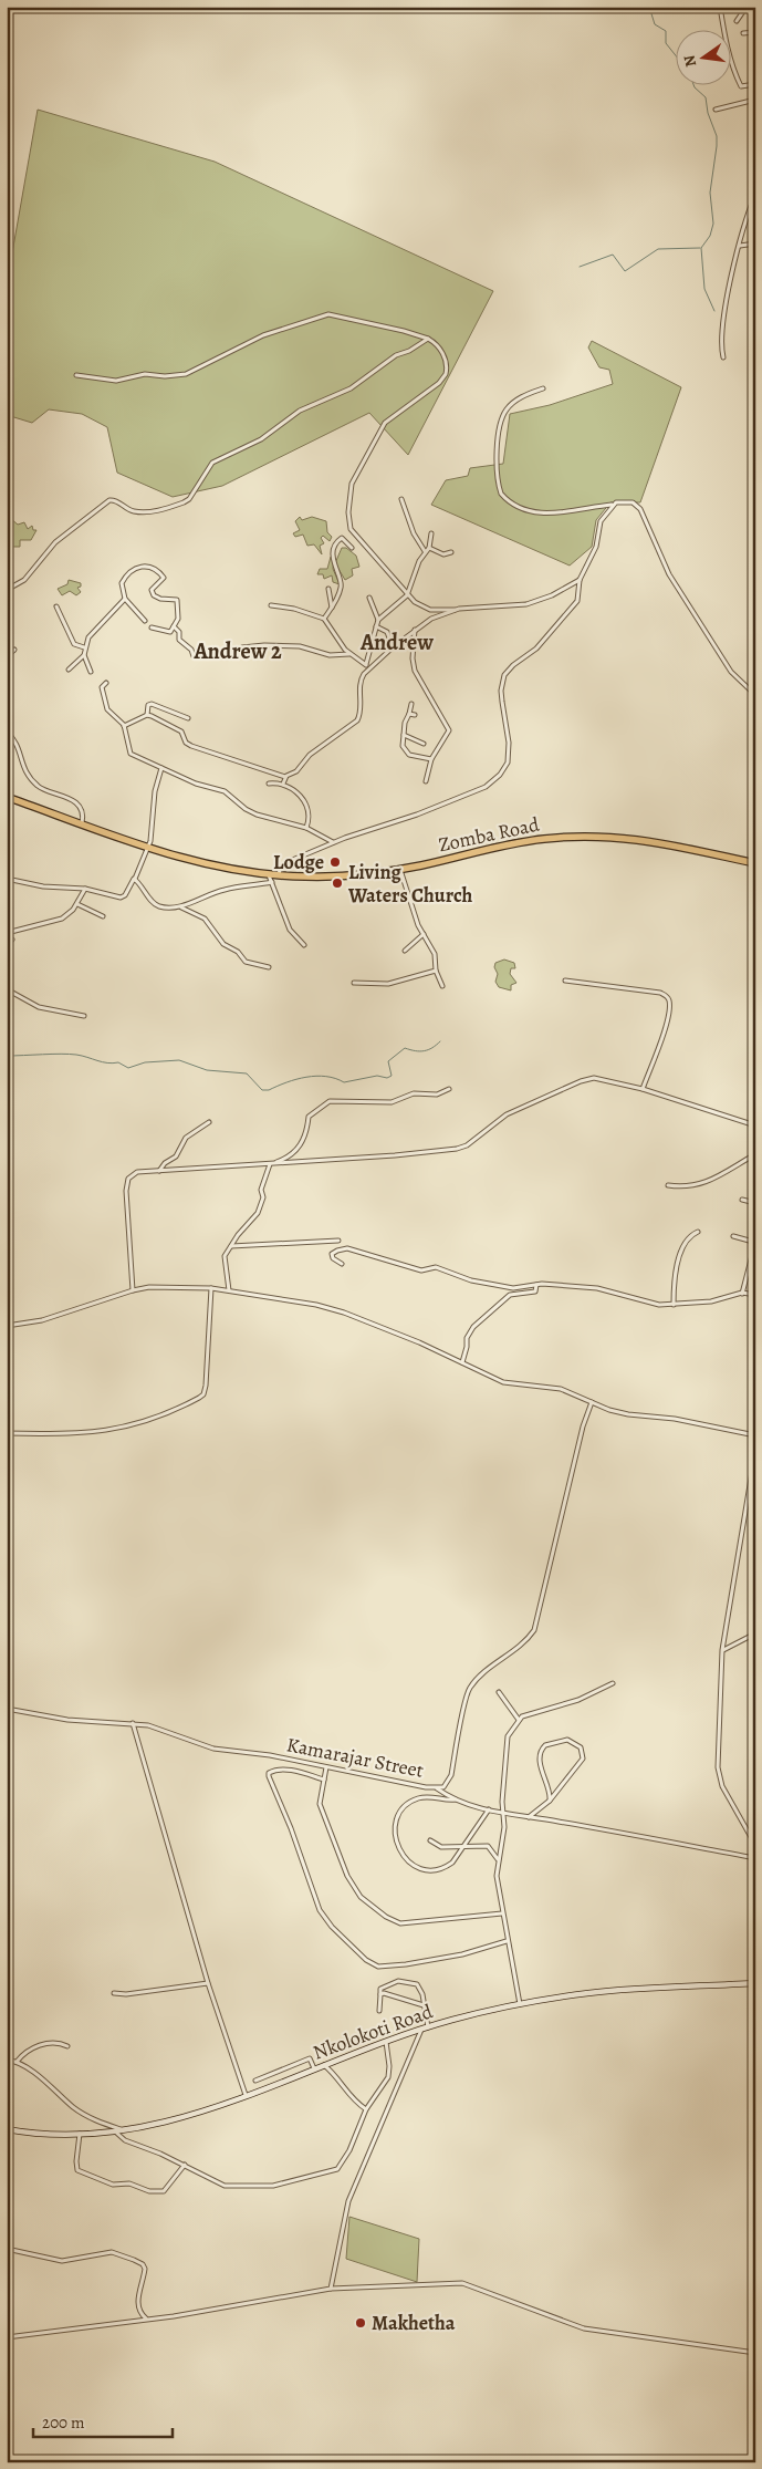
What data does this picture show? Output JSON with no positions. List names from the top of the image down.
{
  "streets": {
    "highway": ["Zomba Road"],
    "main road": ["Nkolokoti Road"],
    "street": ["Kamarajar Street"]
  },
  "districts": ["Andrew", "Andrew 2"],
  "places": ["Lodge", "Living Waters Church", "Makhetha"],
  "scale_bar": "200 m",
  "north": "left"
}
